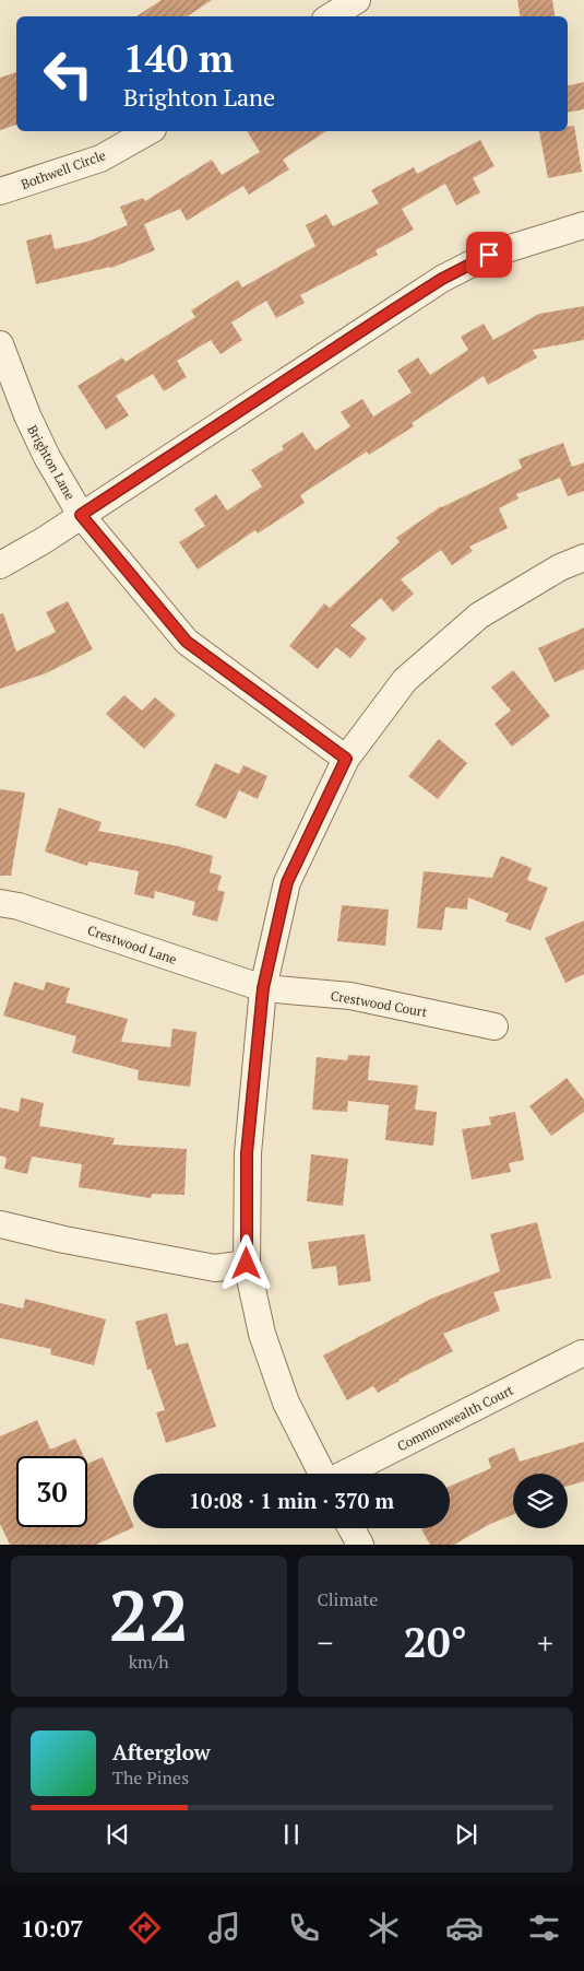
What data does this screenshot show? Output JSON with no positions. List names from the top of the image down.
{
  "streets": {
    "street": [
      "Bothwell Circle",
      "Brighton Lane",
      "Crestwood Lane",
      "Crestwood Court",
      "Commonwealth Court"
    ]
  },
  "crossings": [
    ["Crestwood Lane", "Crestwood Court"]
  ],
  "page": {
    "turn": ["140 m", "Brighton Lane"],
    "limit": "30",
    "trip": "10:08 · 1 min · 370 m",
    "tile": [
      ["22", "km/h"],
      "Climate"
    ],
    "heat": ["−", "20°", "+"],
    "song": ["Afterglow", "The Pines"],
    "tabs": "10:07"
  }
}
